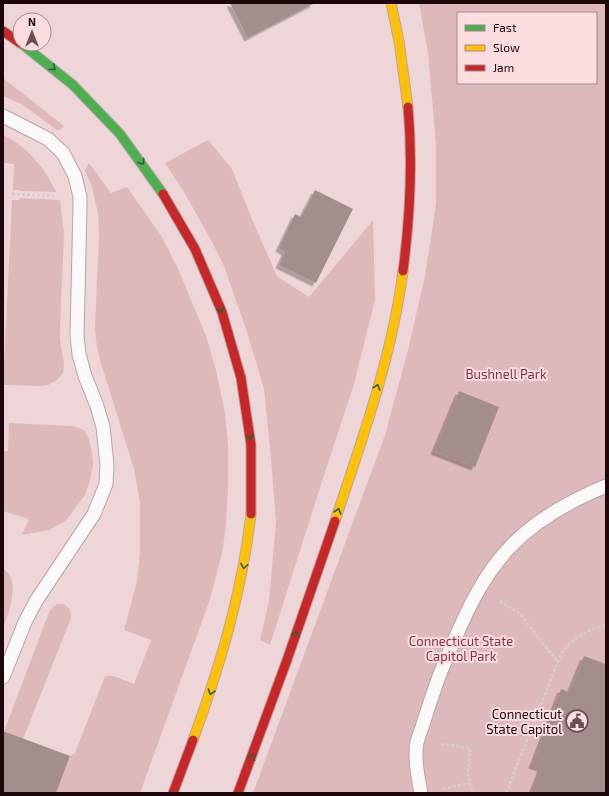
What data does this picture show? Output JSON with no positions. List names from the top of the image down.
{
  "parks": ["Bushnell Park", "Connecticut State Capitol Park"],
  "places": {
    "public building": ["Connecticut State Capitol"]
  },
  "legend": ["Fast", "Slow", "Jam"],
  "north": "top"
}
